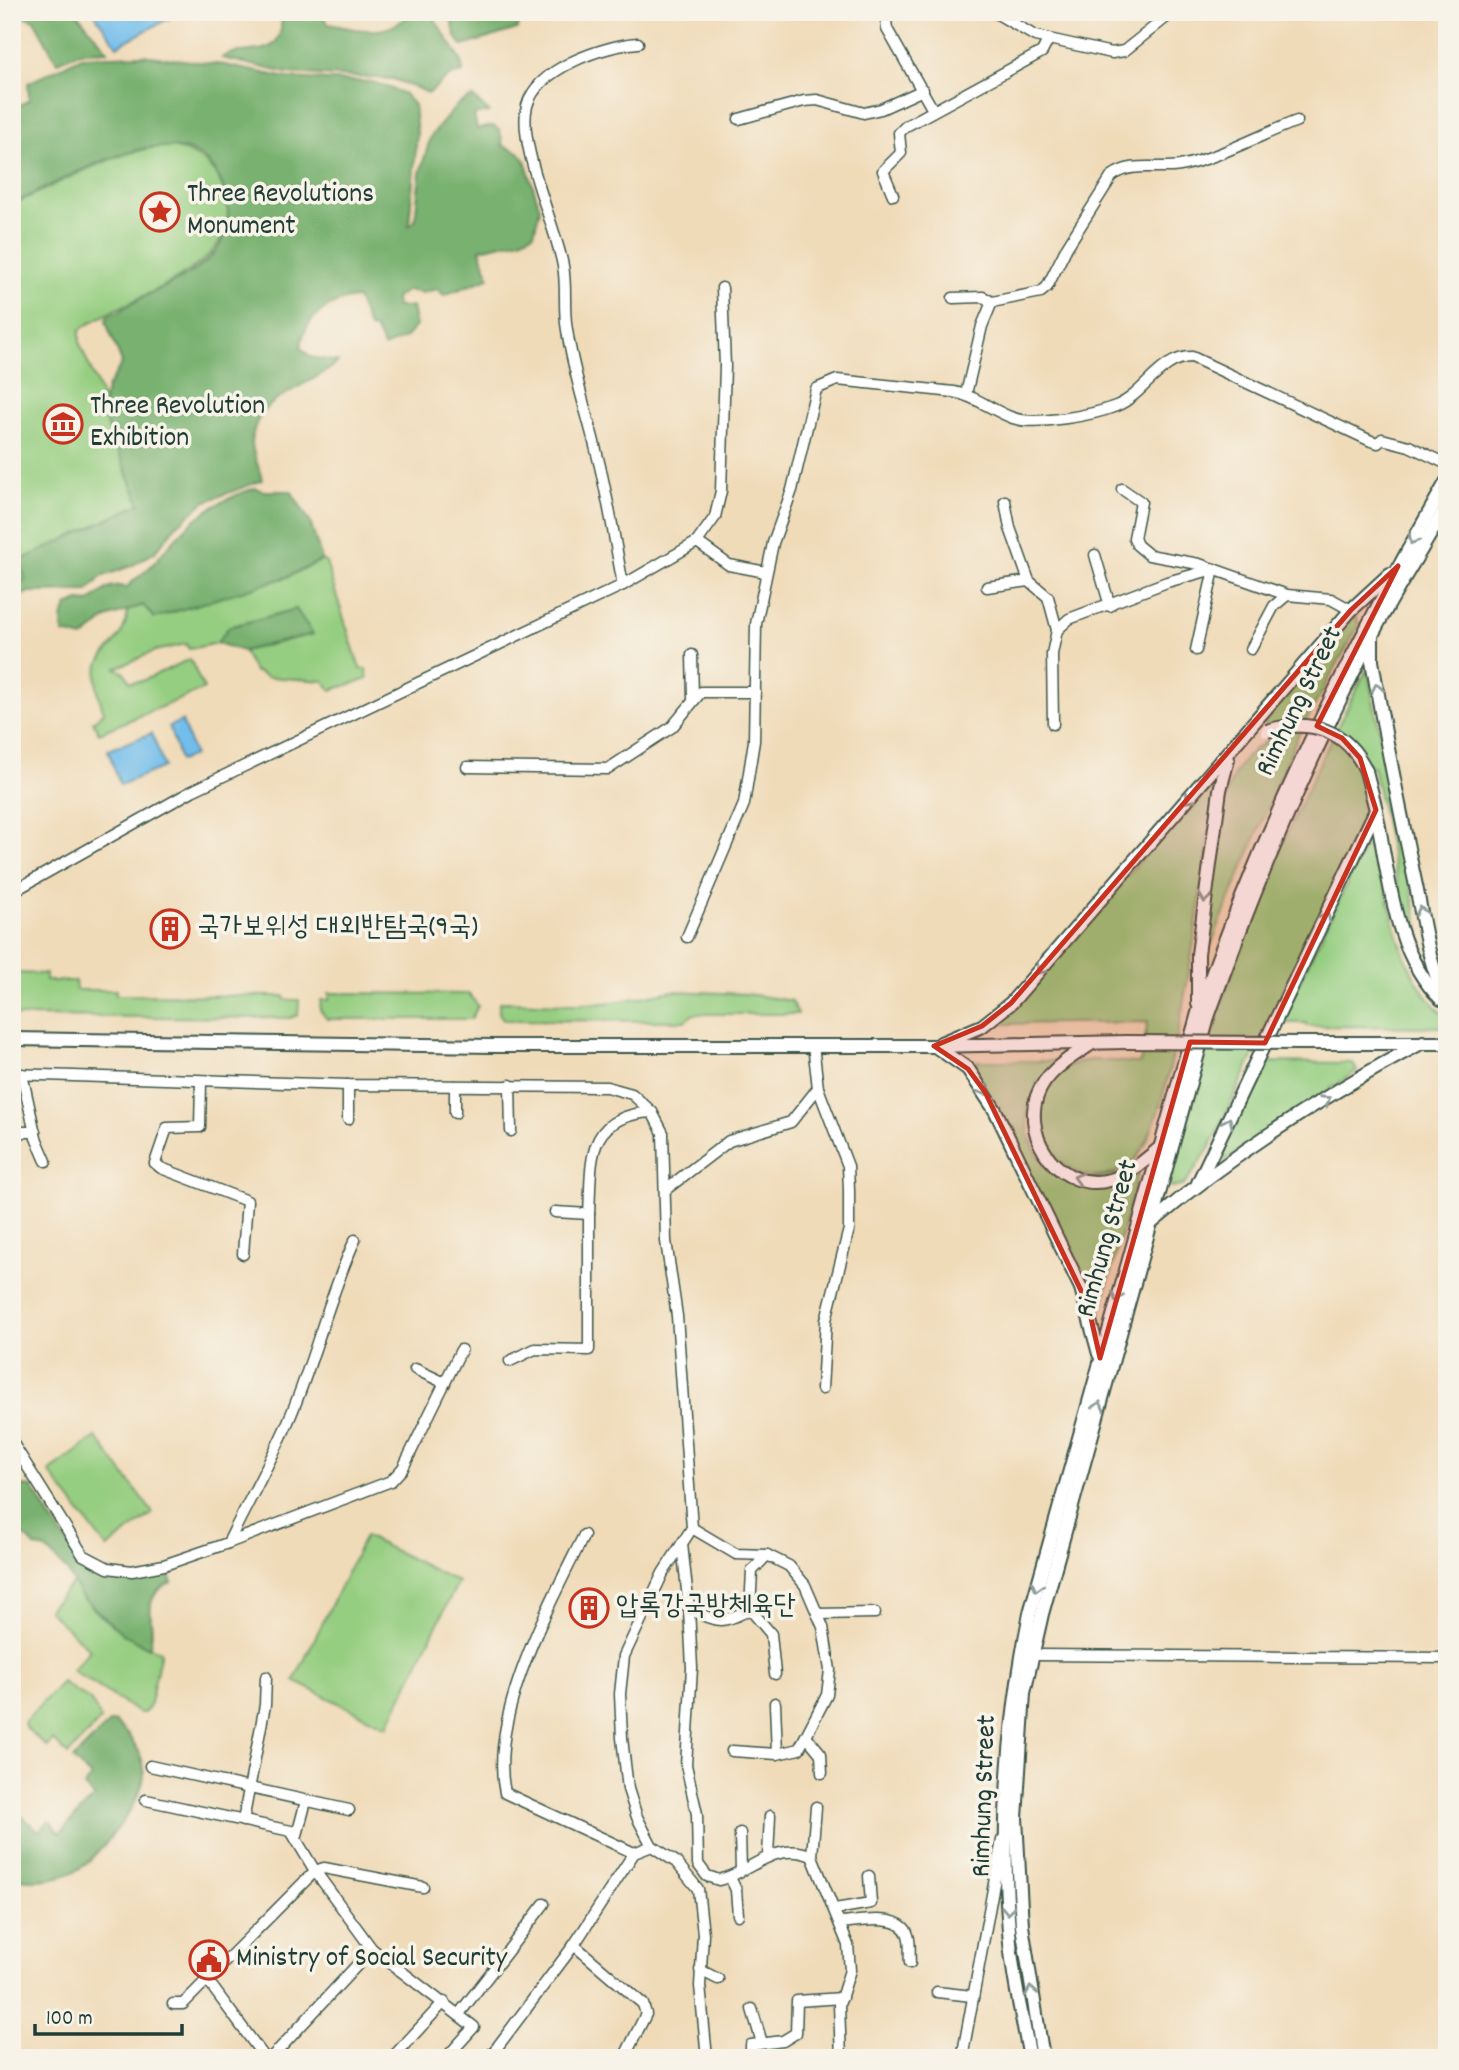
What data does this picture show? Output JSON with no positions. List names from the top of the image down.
{
  "streets": {
    "main road": ["Rimhung Street"]
  },
  "places": {
    "place": ["Three Revolutions Monument"],
    "museum": ["Three Revolution Exhibition"],
    "building": ["국가보위성 대외반탐국(9국)", "압록강국방체육단"],
    "public building": ["Ministry of Social Security"]
  },
  "scale_bar": "100 m"
}
